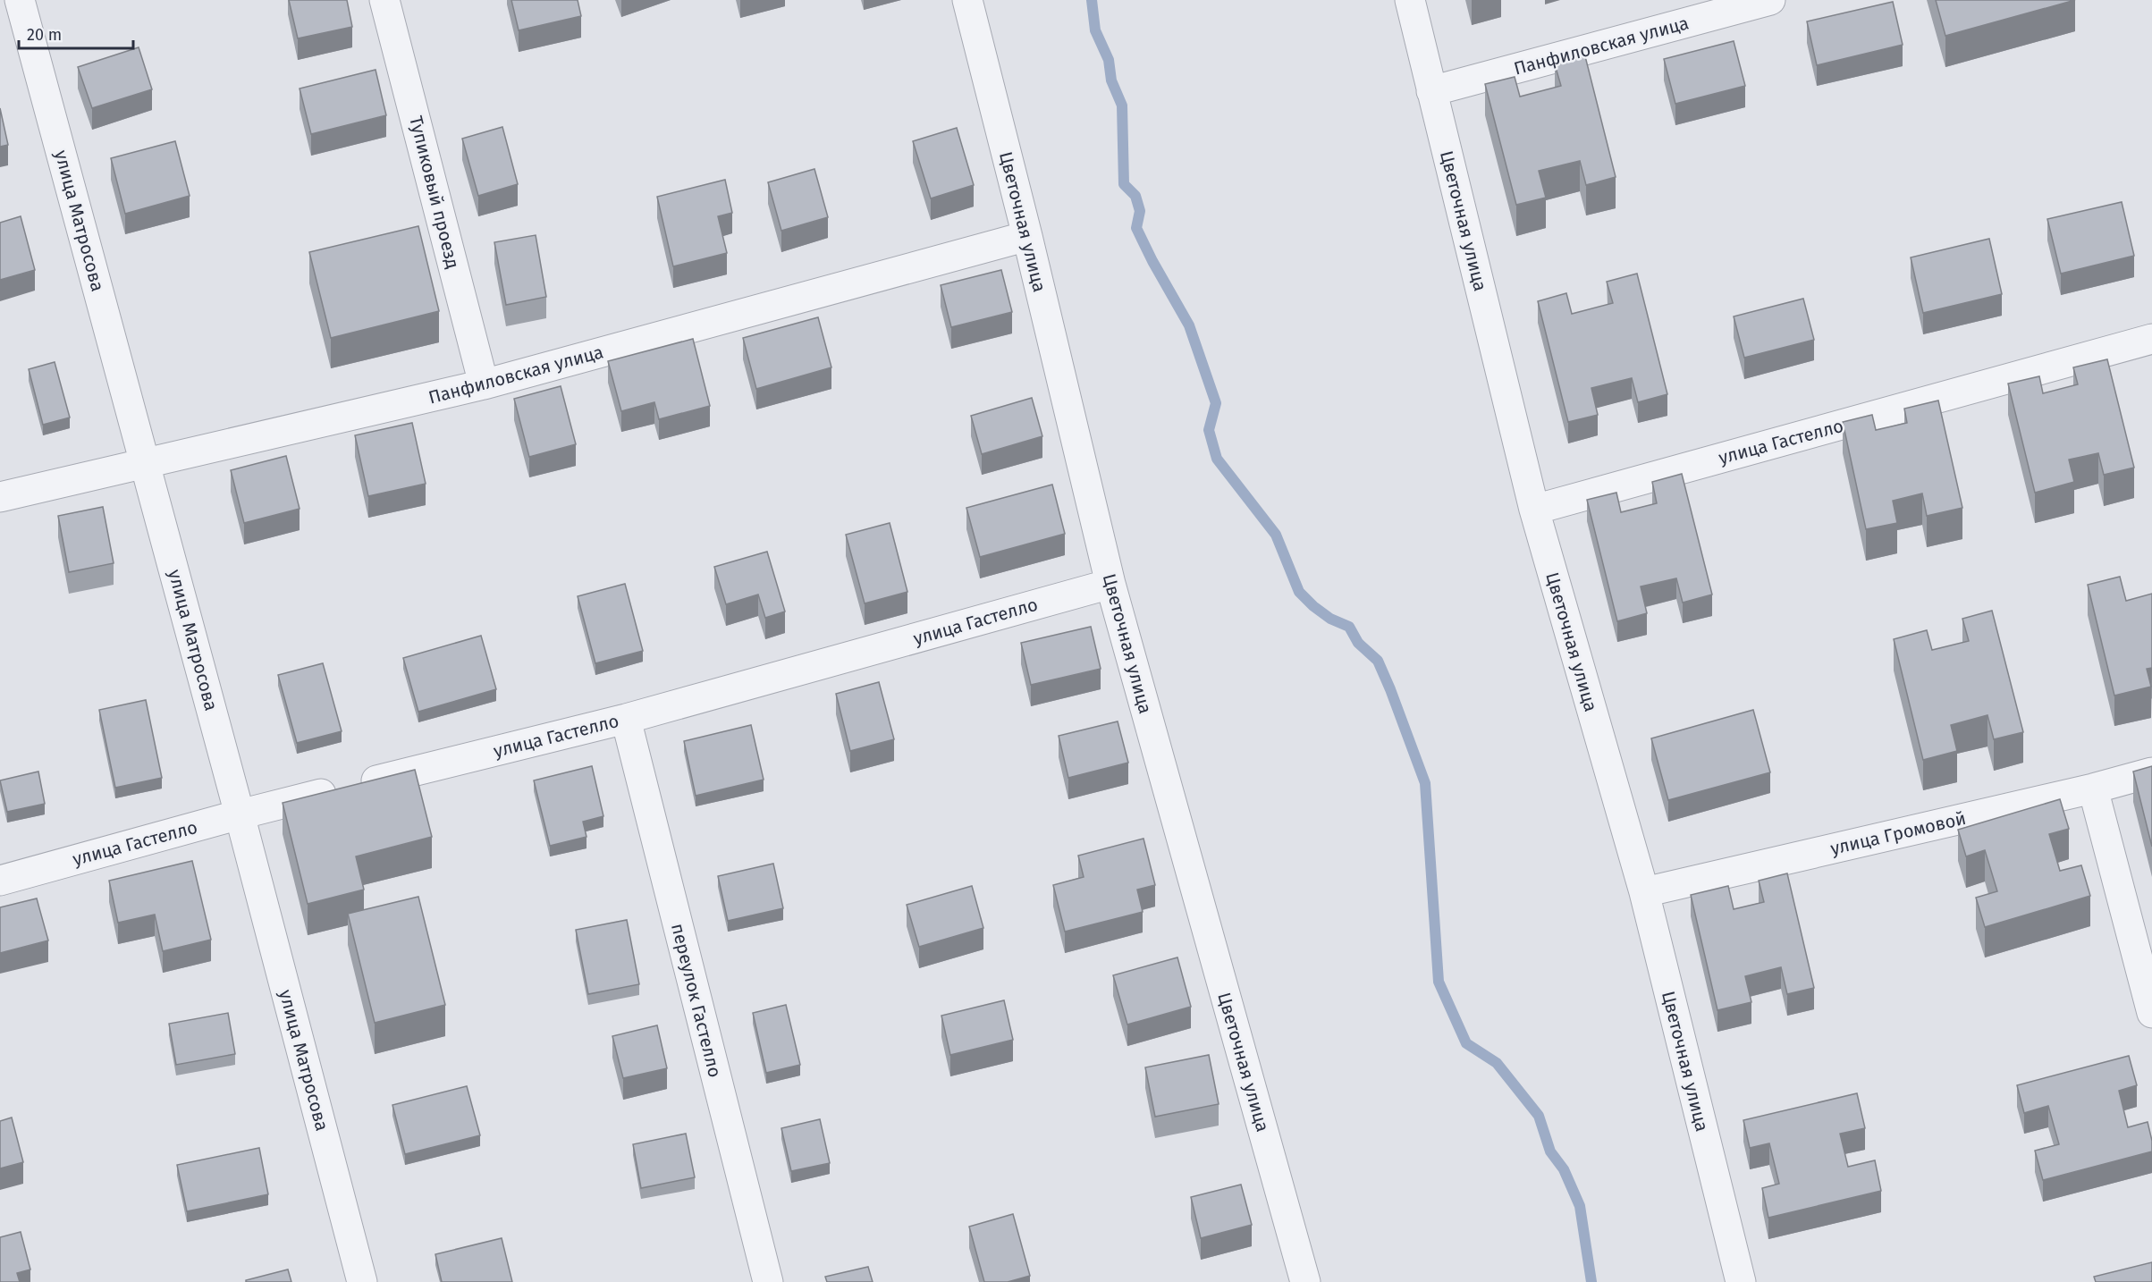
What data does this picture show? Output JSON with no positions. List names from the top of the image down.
{
  "streets": {
    "street": [
      "Панфиловская улица",
      "Тупиковый проезд",
      "улица Матросова",
      "Цветочная улица",
      "улица Гастелло",
      "улица Громовой",
      "переулок Гастелло"
    ]
  },
  "crossings": [
    ["Панфиловская улица", "Тупиковый проезд"],
    ["Панфиловская улица", "улица Матросова"],
    ["Панфиловская улица", "Цветочная улица"],
    ["улица Матросова", "улица Гастелло"],
    ["Цветочная улица", "улица Гастелло"],
    ["Цветочная улица", "улица Громовой"],
    ["улица Гастелло", "переулок Гастелло"]
  ],
  "scale_bar": "20 m"
}
